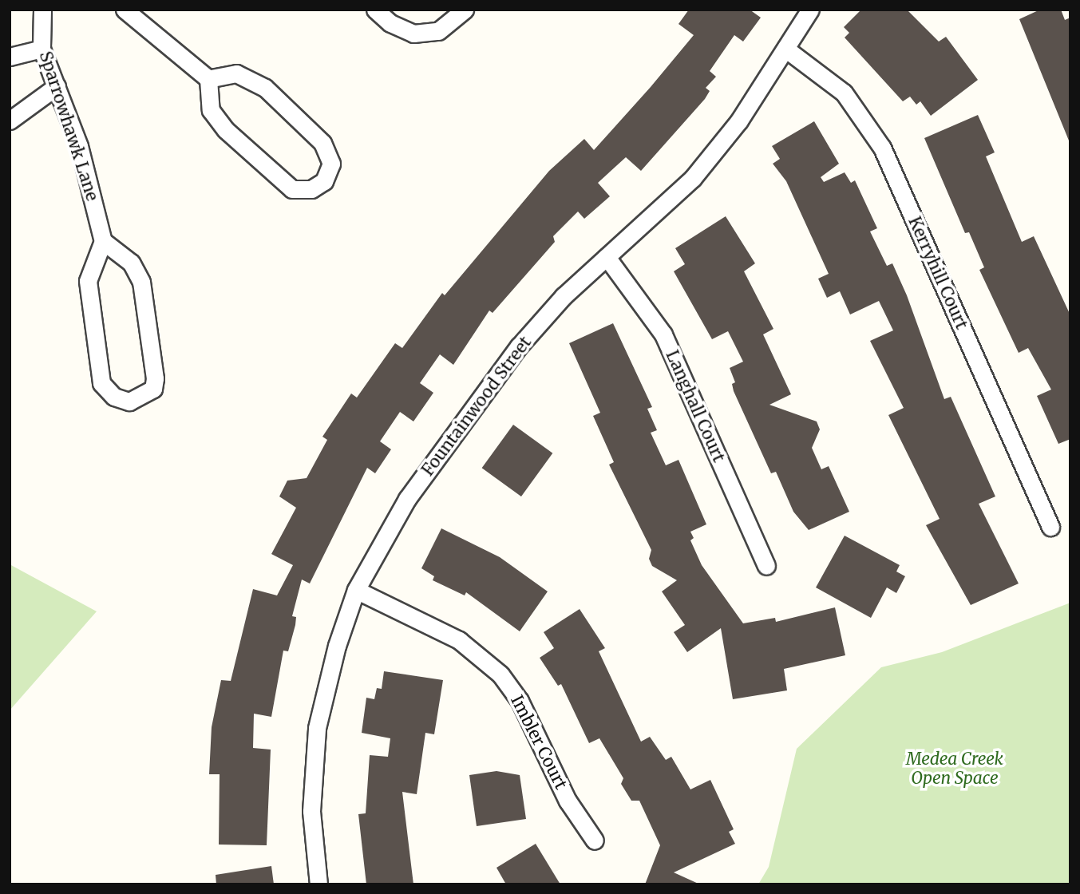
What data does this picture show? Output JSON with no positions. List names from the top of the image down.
{
  "streets": {
    "street": [
      "Sparrowhawk Lane",
      "Kerryhill Court",
      "Fountainwood Street",
      "Langhall Court",
      "Imbler Court"
    ]
  },
  "crossings": [
    ["Kerryhill Court", "Fountainwood Street"],
    ["Fountainwood Street", "Langhall Court"],
    ["Fountainwood Street", "Imbler Court"]
  ],
  "parks": ["Medea Creek Open Space"]
}
